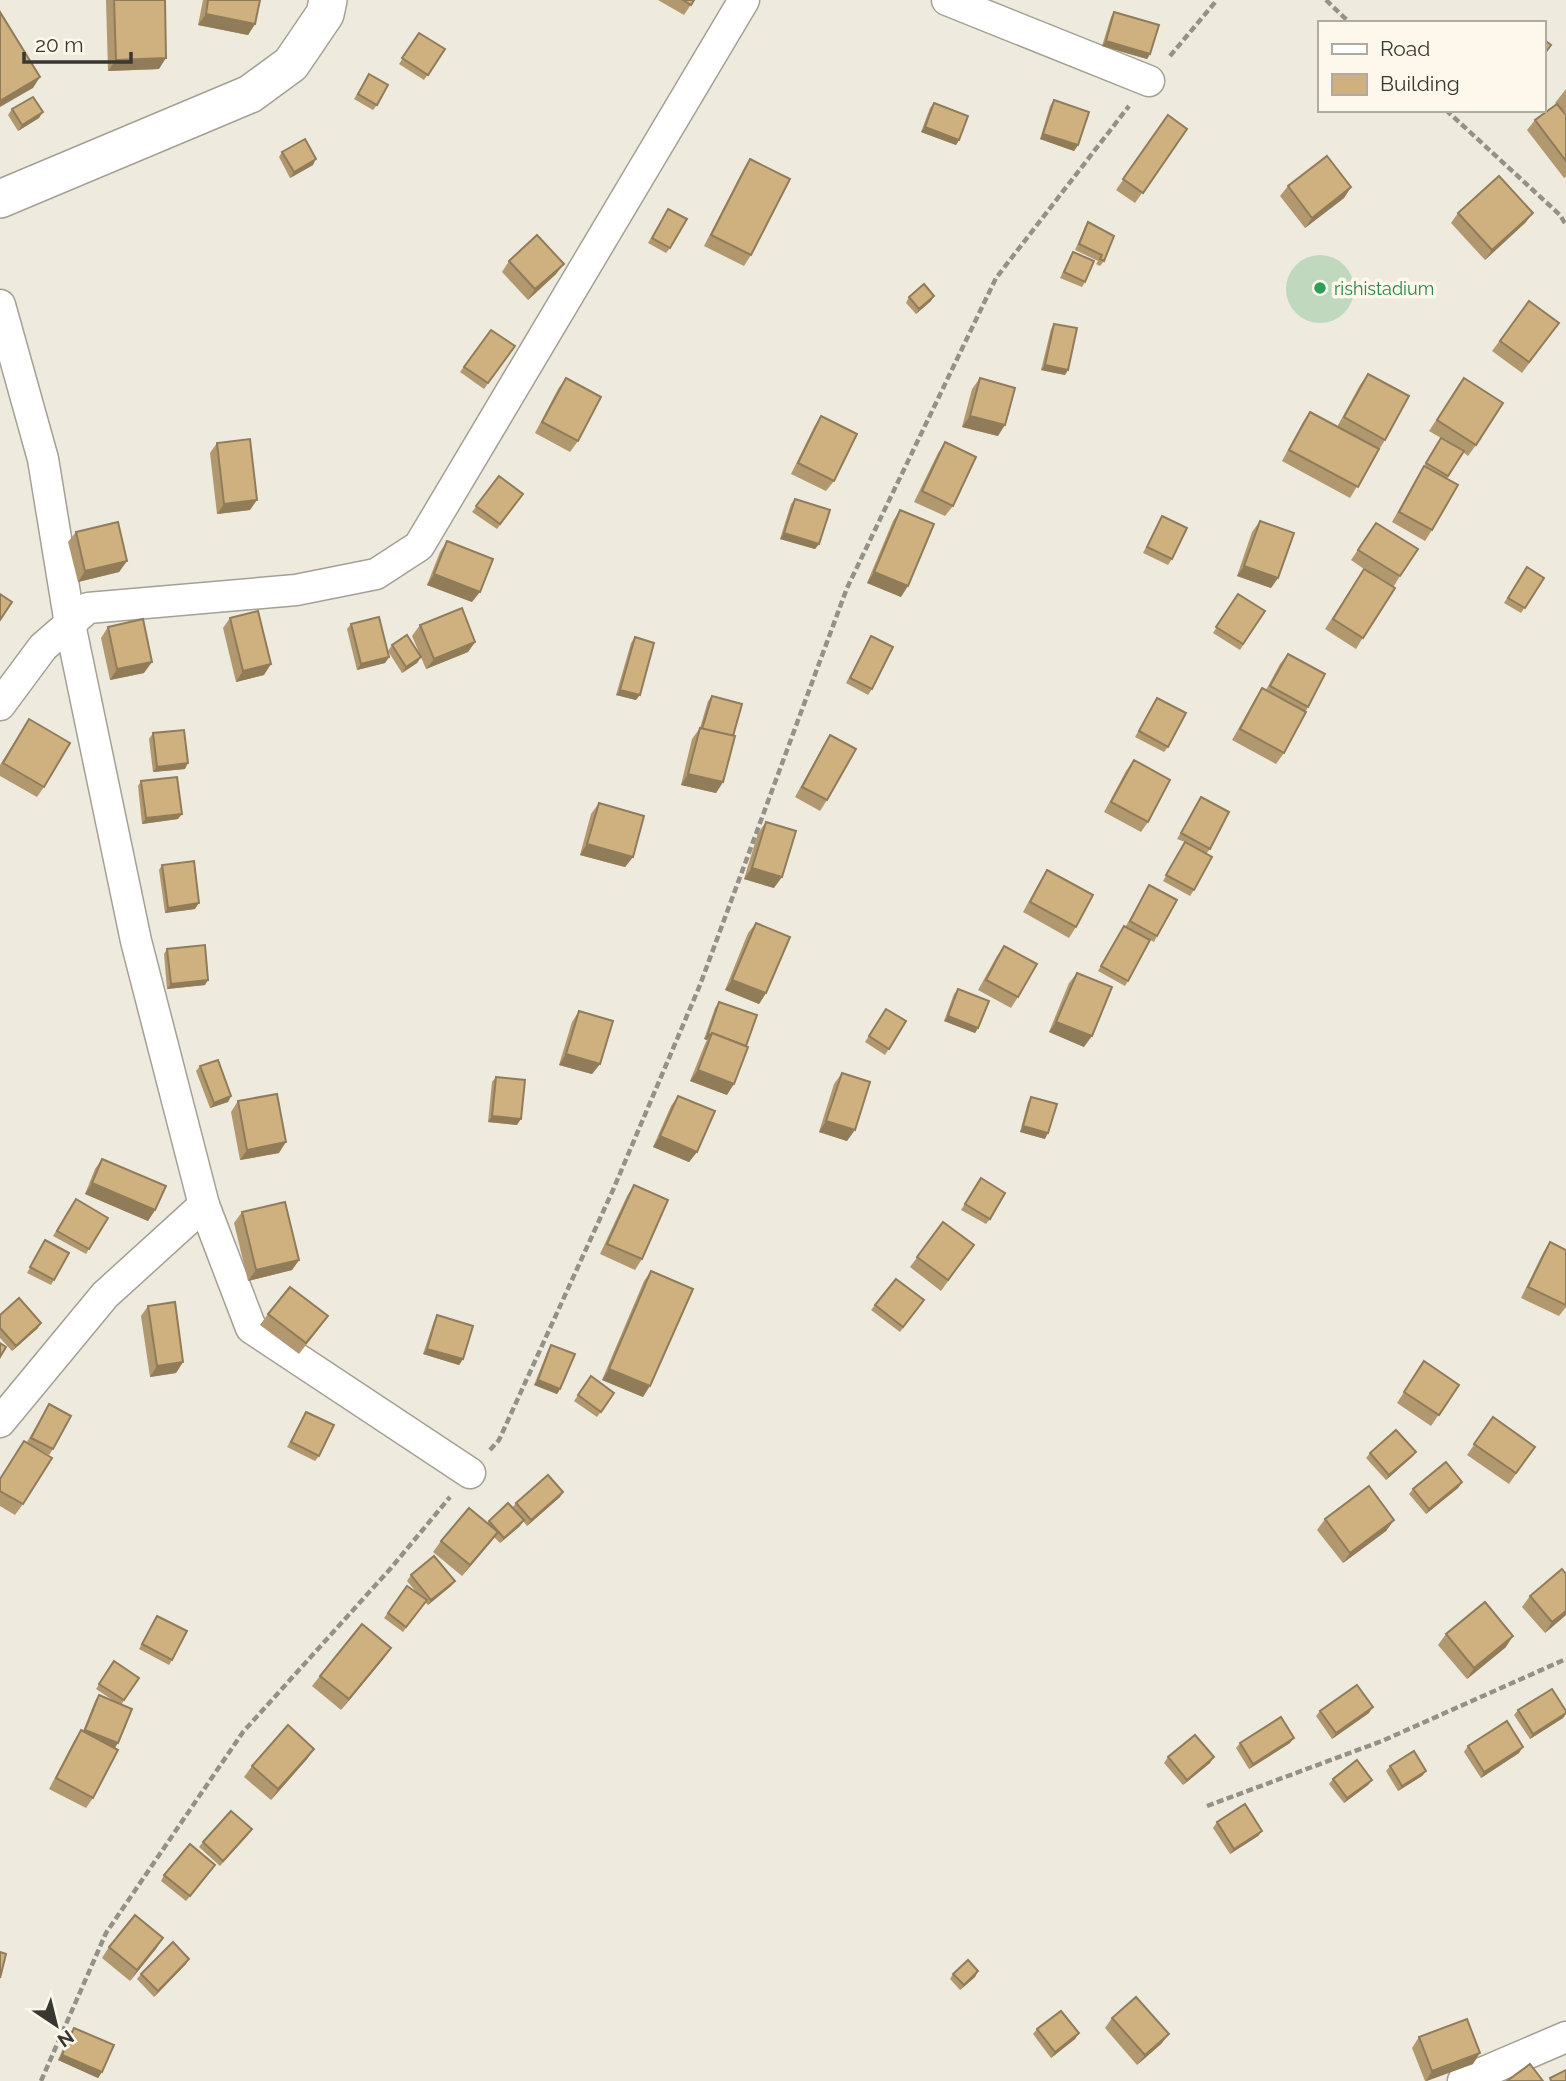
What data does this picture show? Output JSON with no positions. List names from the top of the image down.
{
  "places": ["rishistadium"],
  "legend": ["Road", "Building"],
  "scale_bar": "20 m",
  "north": "bottom right"
}
